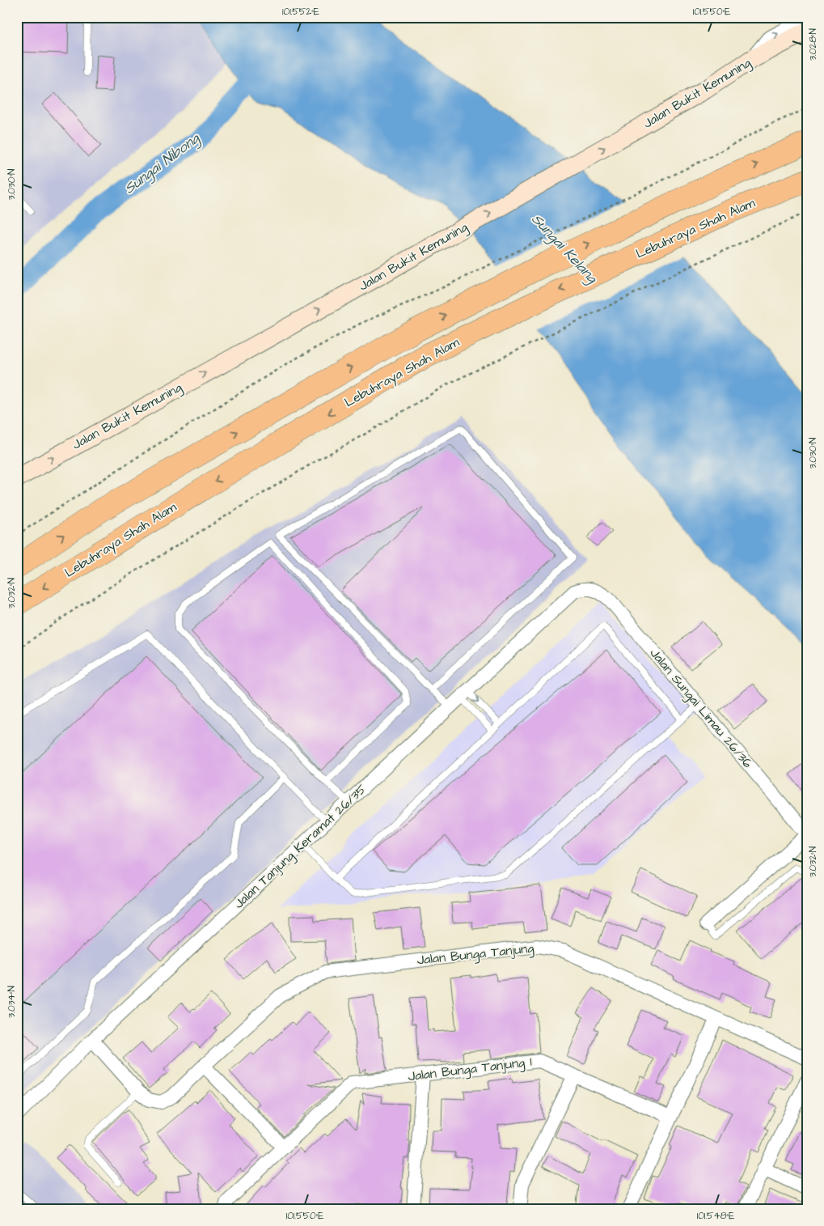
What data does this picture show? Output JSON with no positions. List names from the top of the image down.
{
  "streets": {
    "highway": ["Lebuhraya Shah Alam"],
    "main road": ["Jalan Bukit Kemuning"],
    "street": [
      "Jalan Sungai Limau 26/36",
      "Jalan Tanjung Keramat 26/35",
      "Jalan Bunga Tanjung",
      "Jalan Bunga Tanjung 1"
    ]
  },
  "crossings": [
    ["Jalan Sungai Limau 26/36", "Jalan Tanjung Keramat 26/35"],
    ["Jalan Tanjung Keramat 26/35", "Jalan Bunga Tanjung"]
  ],
  "one_way": ["Jalan Bukit Kemuning"],
  "water": ["Sungai Nibong", "Sungai Kelang"],
  "coordinates": [
    "101.552°E",
    "101.550°E",
    "3.028°N",
    "3.030°N",
    "3.032°N",
    "3.034°N",
    "101.548°E"
  ]
}
